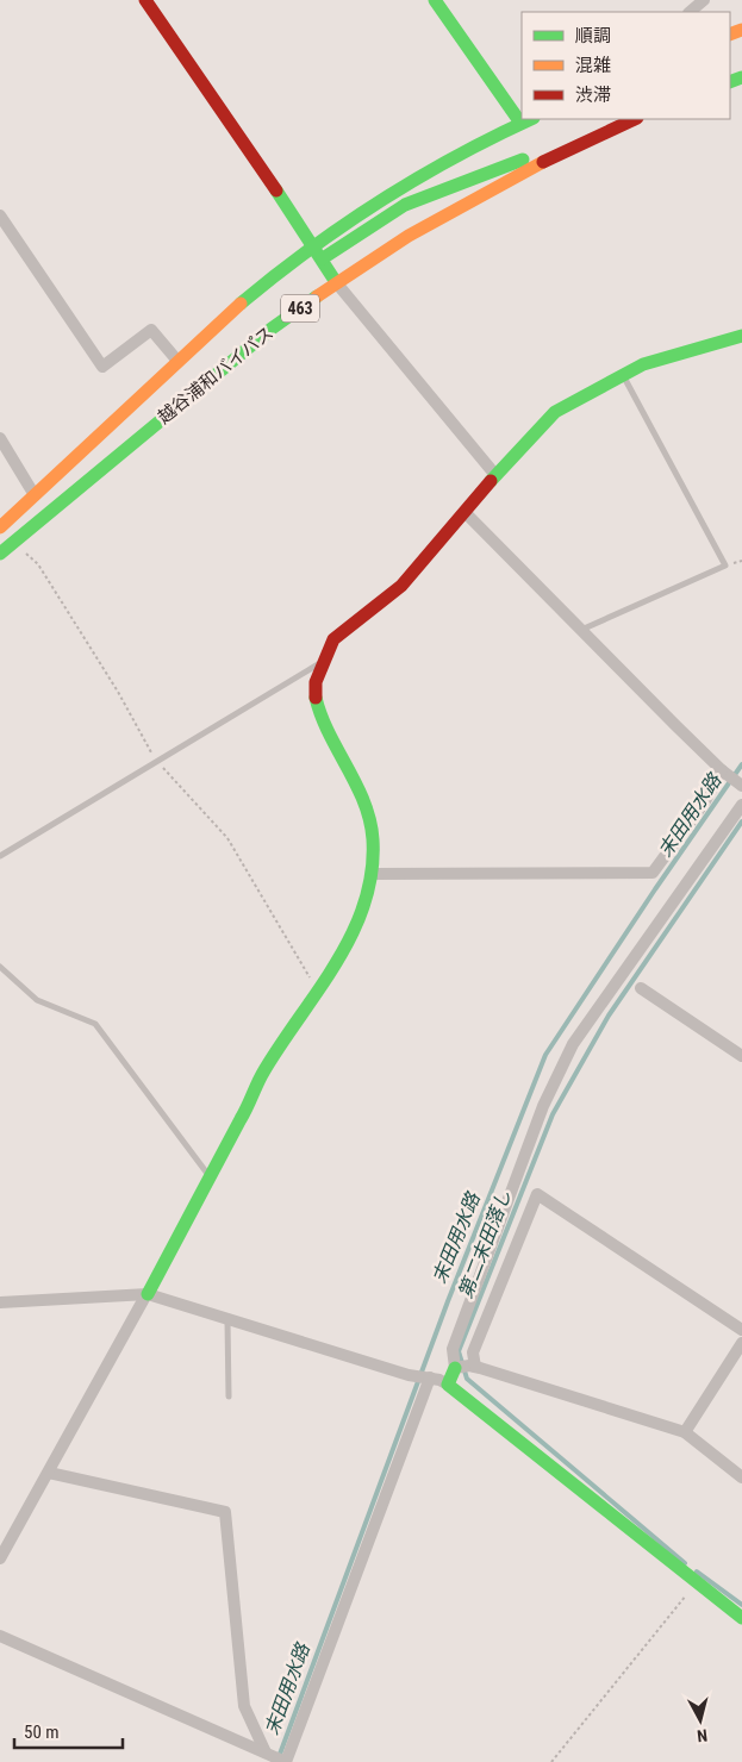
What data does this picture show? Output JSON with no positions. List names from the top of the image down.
{
  "streets": {
    "main road": ["463", "越谷浦和バイパス"]
  },
  "water": ["末田用水路", "第二末田落し"],
  "legend": ["順調", "混雑", "渋滞"],
  "scale_bar": "50 m",
  "north": "bottom"
}
